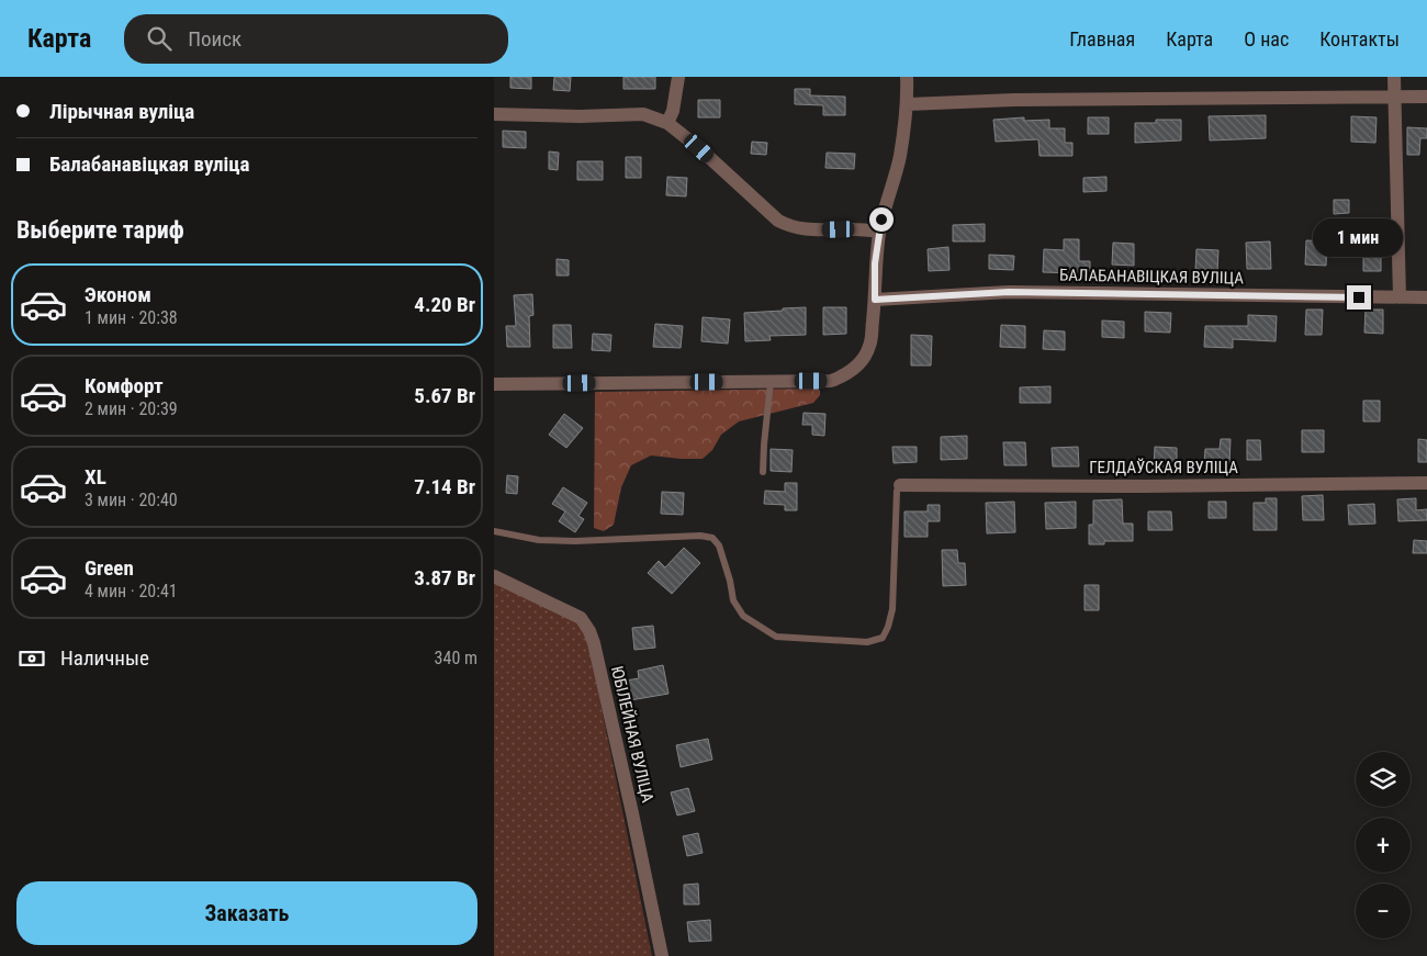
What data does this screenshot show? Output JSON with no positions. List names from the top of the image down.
{
  "streets": {
    "street": ["БАЛАБАНАВІЦКАЯ ВУЛІЦА", "ГЕЛДАЎСКАЯ ВУЛІЦА", "ЮБІЛЕЙНАЯ ВУЛІЦА"]
  },
  "page": {
    "header": "Карта",
    "search": "Поиск",
    "nav": [
      "Главная",
      "Карта",
      "О нас",
      "Контакты"
    ],
    "banner": ["Лірычная вуліца", "Балабанавіцкая вуліца"],
    "heading": "Выберите тариф",
    "bubble": "1 мин",
    "list": [
      {
        "name": "Эконом",
        "note": "1 мин · 20:38",
        "value": "4.20 Br"
      },
      {
        "name": "Комфорт",
        "note": "2 мин · 20:39",
        "value": "5.67 Br"
      },
      {
        "name": "XL",
        "note": "3 мин · 20:40",
        "value": "7.14 Br"
      },
      {
        "name": "Green",
        "note": "4 мин · 20:41",
        "value": "3.87 Br"
      }
    ],
    "pay": ["Наличные", "340 m"],
    "map_buttons": ["+", "−"],
    "buttons": "Заказать"
  }
}
